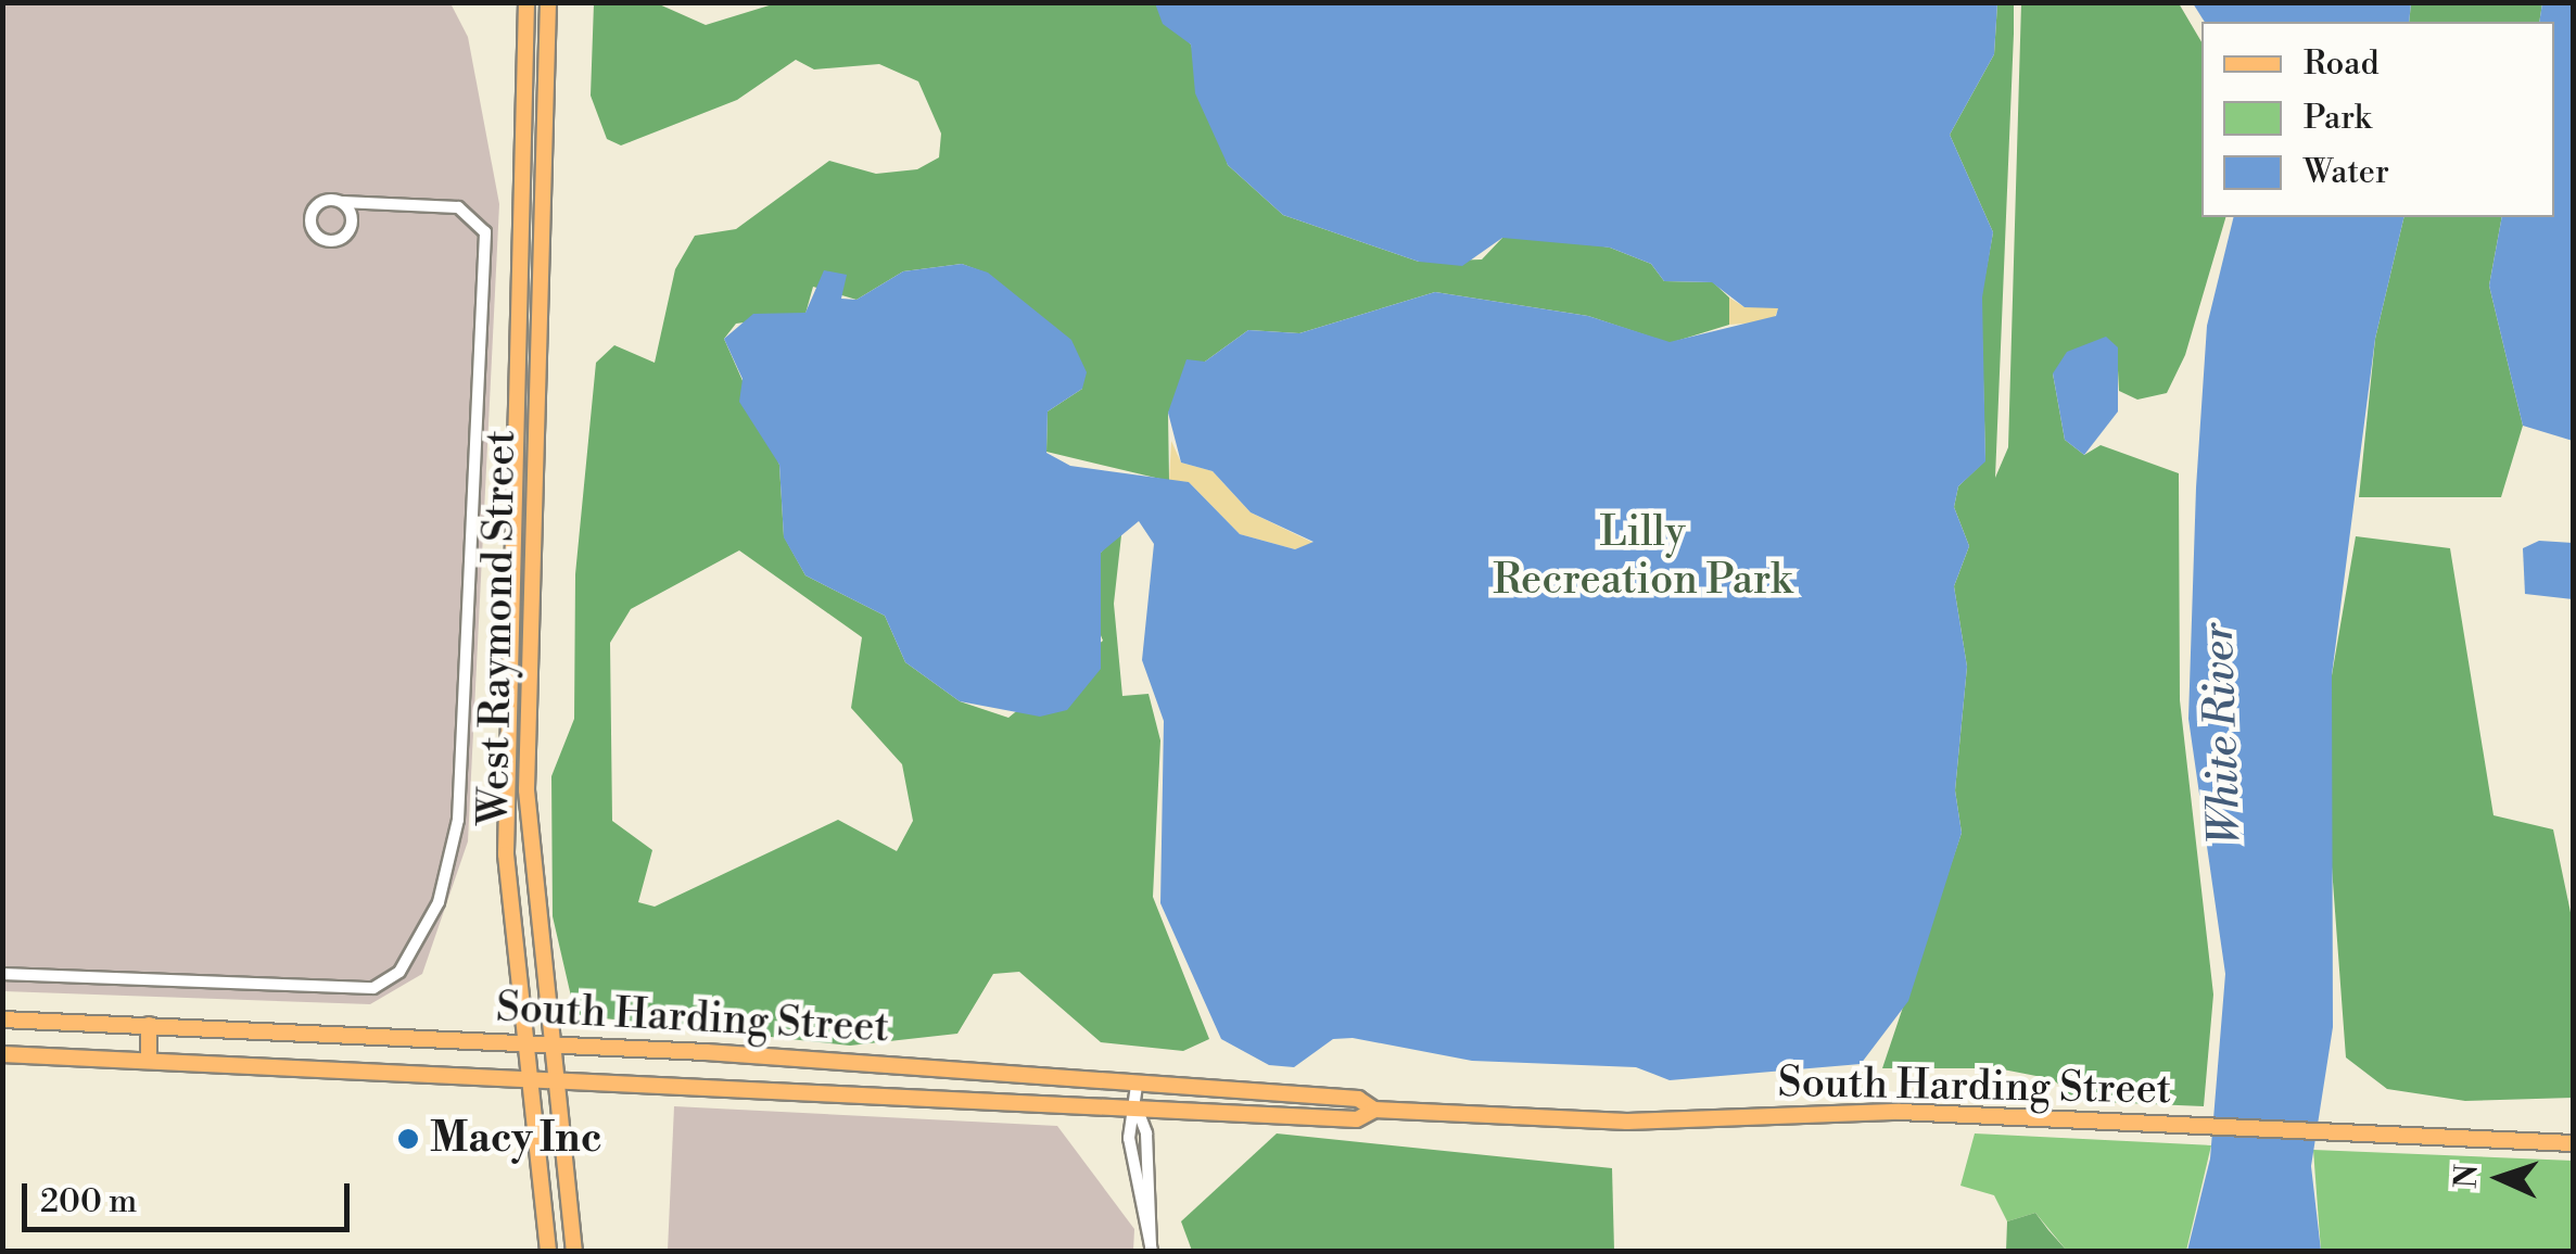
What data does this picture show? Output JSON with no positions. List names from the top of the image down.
{
  "streets": {
    "main road": ["West Raymond Street", "South Harding Street"]
  },
  "crossings": [
    ["West Raymond Street", "South Harding Street"]
  ],
  "water": ["White River"],
  "parks": ["Lilly Recreation Park"],
  "places": ["Macy Inc"],
  "legend": ["Road", "Park", "Water"],
  "scale_bar": "200 m",
  "north": "left"
}
